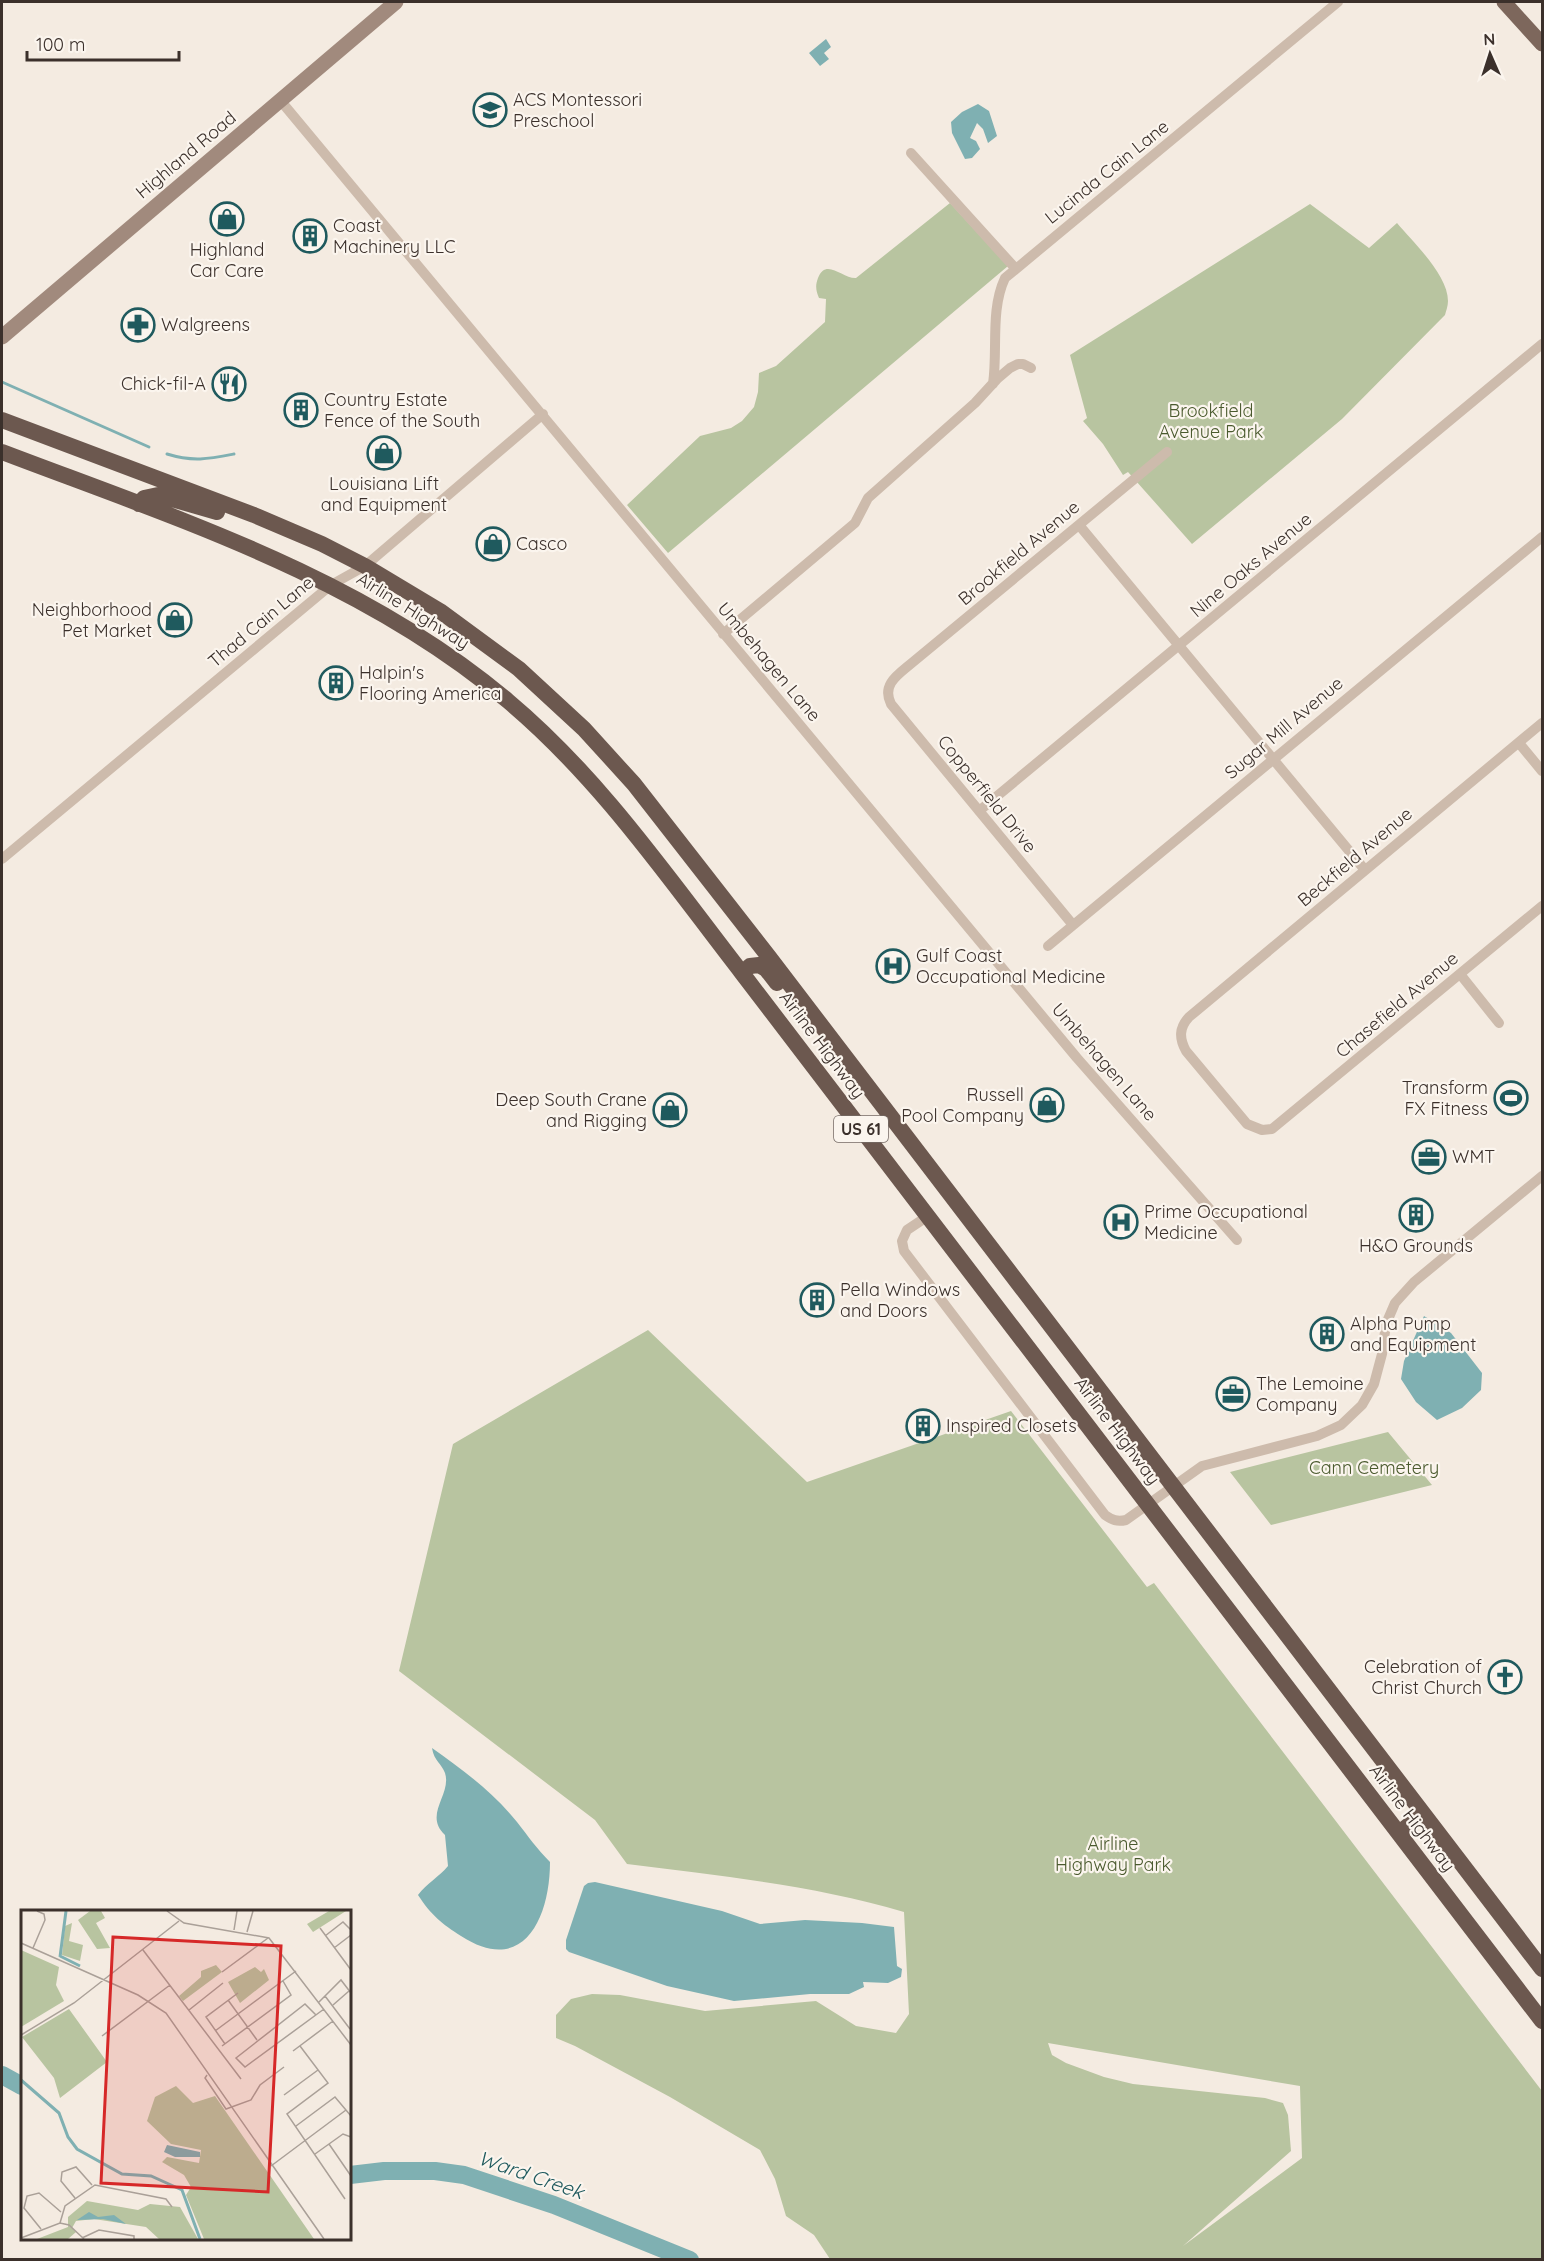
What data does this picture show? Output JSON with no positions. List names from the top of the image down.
{
  "streets": {
    "highway": ["Airline Highway", "US 61"],
    "main road": ["Highland Road"],
    "street": [
      "Lucinda Cain Lane",
      "Brookfield Avenue",
      "Nine Oaks Avenue",
      "Thad Cain Lane",
      "Umbehagen Lane",
      "Sugar Mill Avenue",
      "Copperfield Drive",
      "Beckfield Avenue",
      "Chasefield Avenue"
    ]
  },
  "crossings": [
    ["Highland Road", "Umbehagen Lane"],
    ["Brookfield Avenue", "Copperfield Drive"],
    ["Nine Oaks Avenue", "Copperfield Drive"],
    ["Airline Highway", "Thad Cain Lane"],
    ["Thad Cain Lane", "Umbehagen Lane"],
    ["Sugar Mill Avenue", "Copperfield Drive"],
    ["Beckfield Avenue", "Chasefield Avenue"]
  ],
  "water": ["Ward Creek"],
  "parks": ["Brookfield Avenue Park", "Cann Cemetery", "Airline Highway Park"],
  "places": {
    "school or university": ["ACS Montessori Preschool"],
    "shop": [
      "Highland Car Care",
      "Louisiana Lift and Equipment",
      "Casco",
      "Neighborhood Pet Market",
      "Russell Pool Company",
      "Deep South Crane and Rigging"
    ],
    "building": [
      "Coast Machinery LLC",
      "Country Estate Fence of the South",
      "Halpin's Flooring America",
      "H&O Grounds",
      "Pella Windows and Doors",
      "Alpha Pump and Equipment",
      "Inspired Closets"
    ],
    "pharmacy": ["Walgreens"],
    "restaurant": ["Chick-fil-A"],
    "hospital": ["Gulf Coast Occupational Medicine", "Prime Occupational Medicine"],
    "sports": ["Transform FX Fitness"],
    "office": ["WMT", "The Lemoine Company"],
    "church": ["Celebration of Christ Church"]
  },
  "scale_bar": "100 m",
  "north": "top"
}
